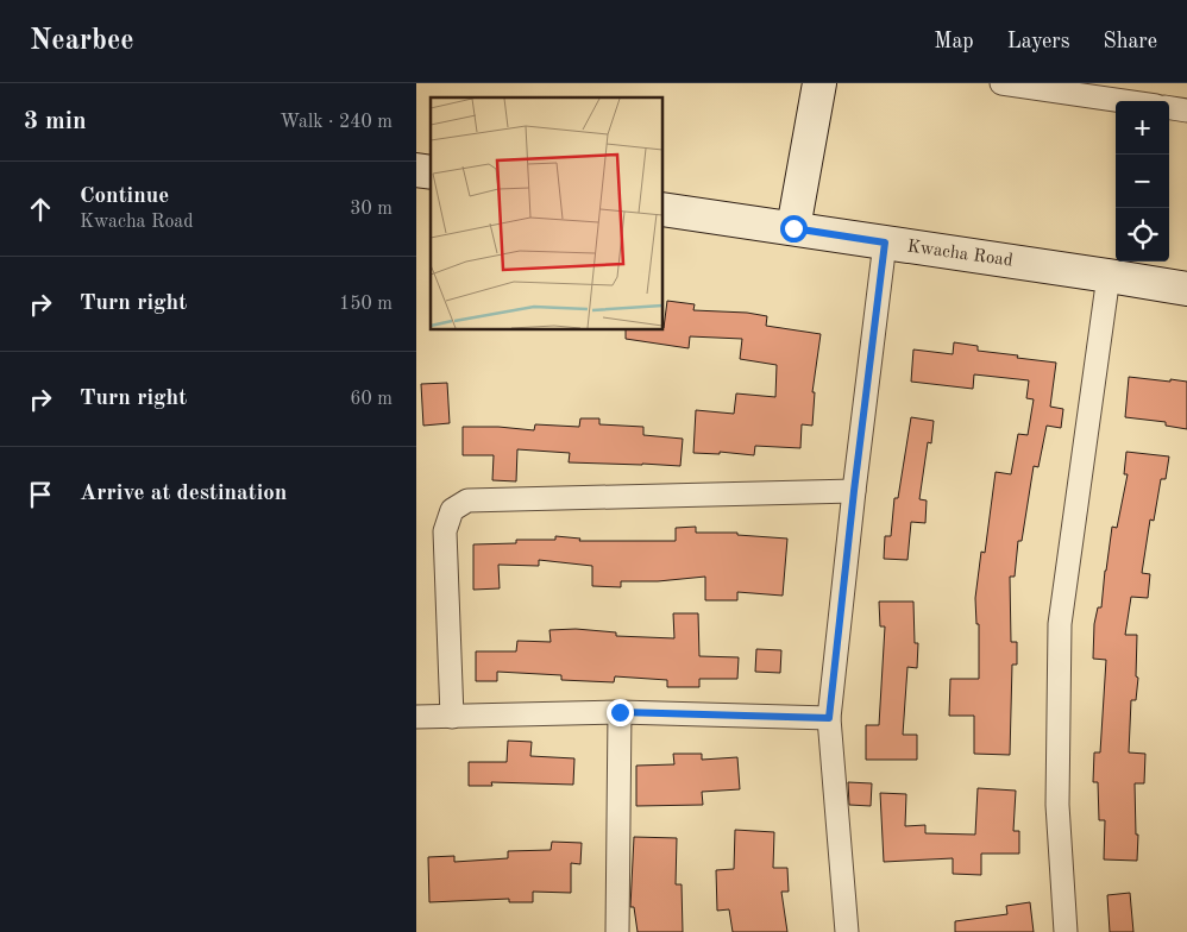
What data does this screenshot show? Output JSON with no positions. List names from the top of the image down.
{
  "streets": {
    "main road": ["Kwacha Road"]
  },
  "page": {
    "header": "Nearbee",
    "nav": ["Map", "Layers", "Share"],
    "heading": ["3 min", "Walk · 240 m"],
    "map_buttons": ["+", "−"],
    "list": [
      ["Continue", "Kwacha Road", "30 m"],
      ["Turn right", "150 m"],
      ["Turn right", "60 m"],
      "Arrive at destination"
    ]
  }
}
